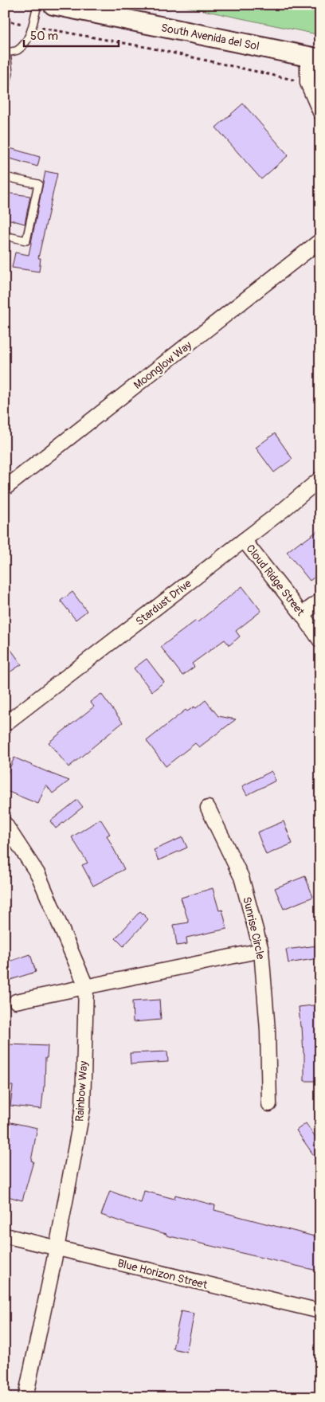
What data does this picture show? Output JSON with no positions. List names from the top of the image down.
{
  "streets": {
    "street": [
      "South Avenida del Sol",
      "Moonglow Way",
      "Cloud Ridge Street",
      "Stardust Drive",
      "Sunrise Circle",
      "Rainbow Way",
      "Blue Horizon Street"
    ]
  },
  "crossings": [
    ["Cloud Ridge Street", "Stardust Drive"],
    ["Rainbow Way", "Blue Horizon Street"]
  ],
  "scale_bar": "50 m"
}
